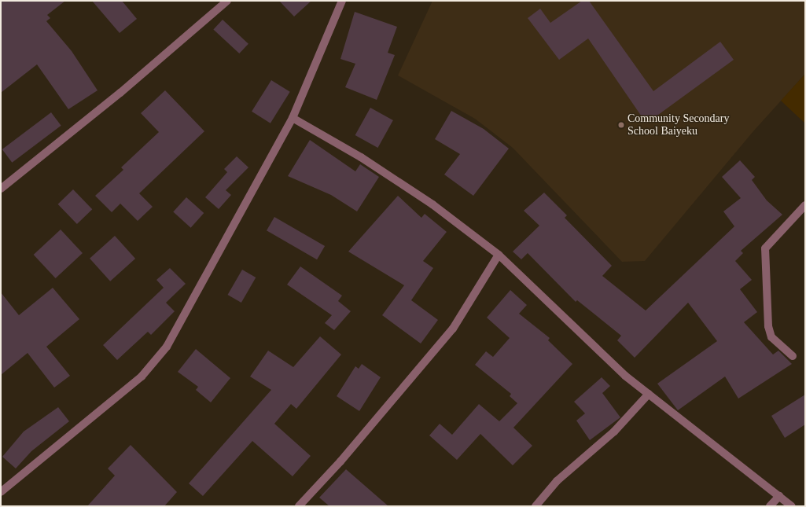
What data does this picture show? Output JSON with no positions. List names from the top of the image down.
{
  "places": ["Community Secondary School Baiyeku"]
}
